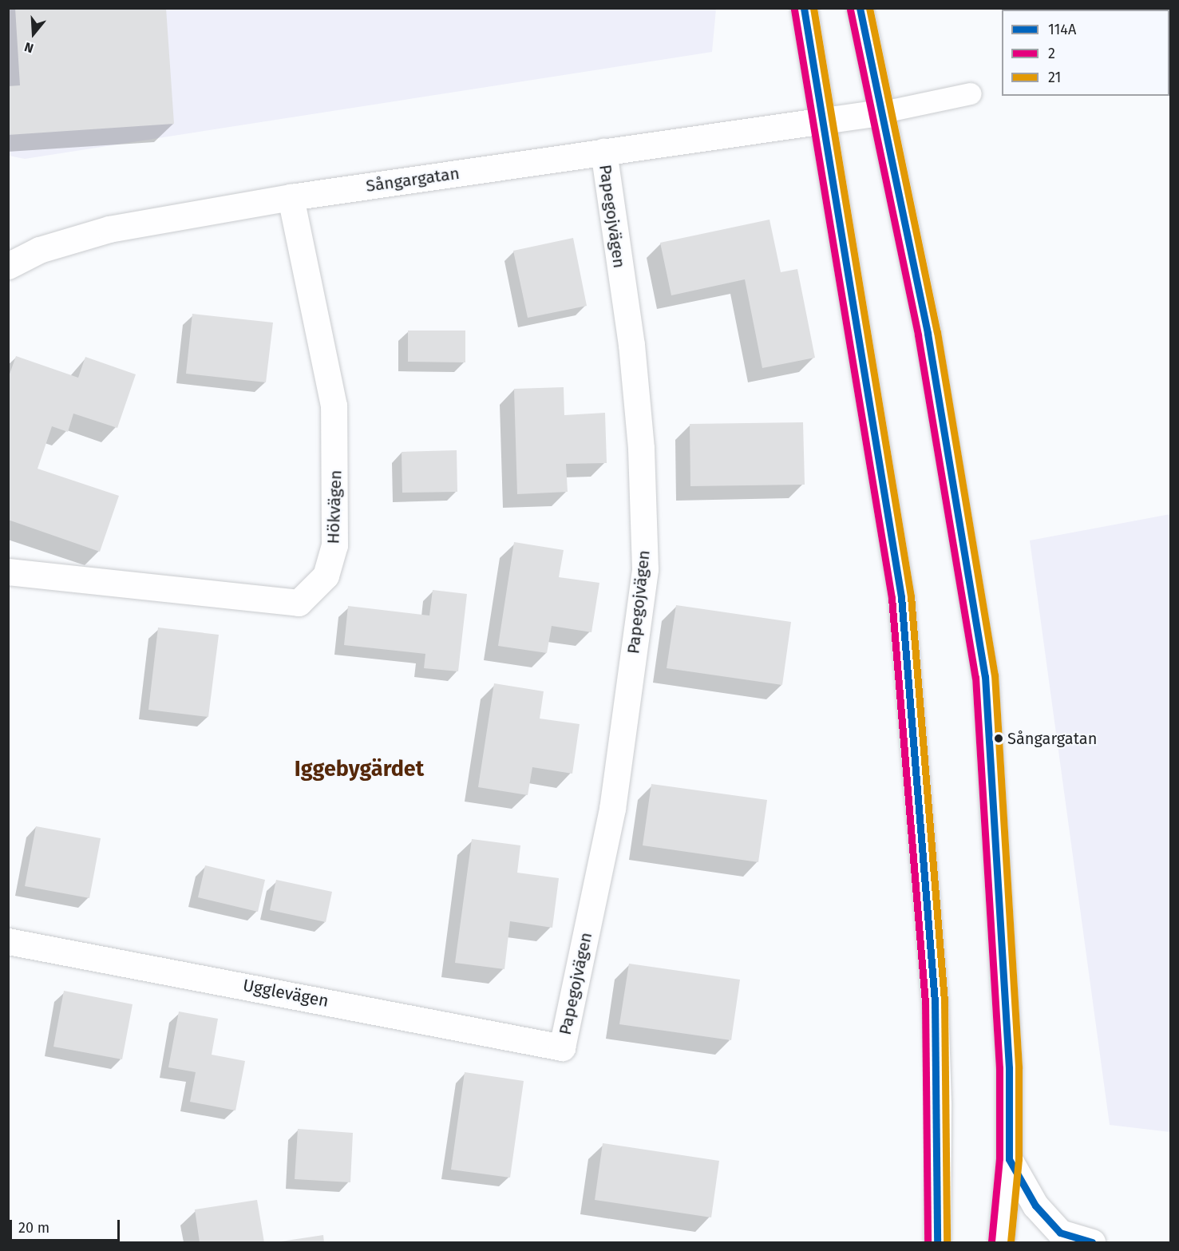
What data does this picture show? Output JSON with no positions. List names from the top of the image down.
{
  "streets": {
    "street": [
      "Sångargatan",
      "Papegojvägen",
      "Hökvägen",
      "Ugglevägen"
    ]
  },
  "crossings": [
    ["Sångargatan", "Papegojvägen"],
    ["Sångargatan", "Hökvägen"],
    ["Papegojvägen", "Ugglevägen"]
  ],
  "districts": ["Iggebygärdet"],
  "places": ["Sångargatan"],
  "lines": ["transit line 114A", "transit line 21", "transit line 2"],
  "legend": ["114A", "2", "21"],
  "scale_bar": "20 m",
  "north": "bottom"
}
